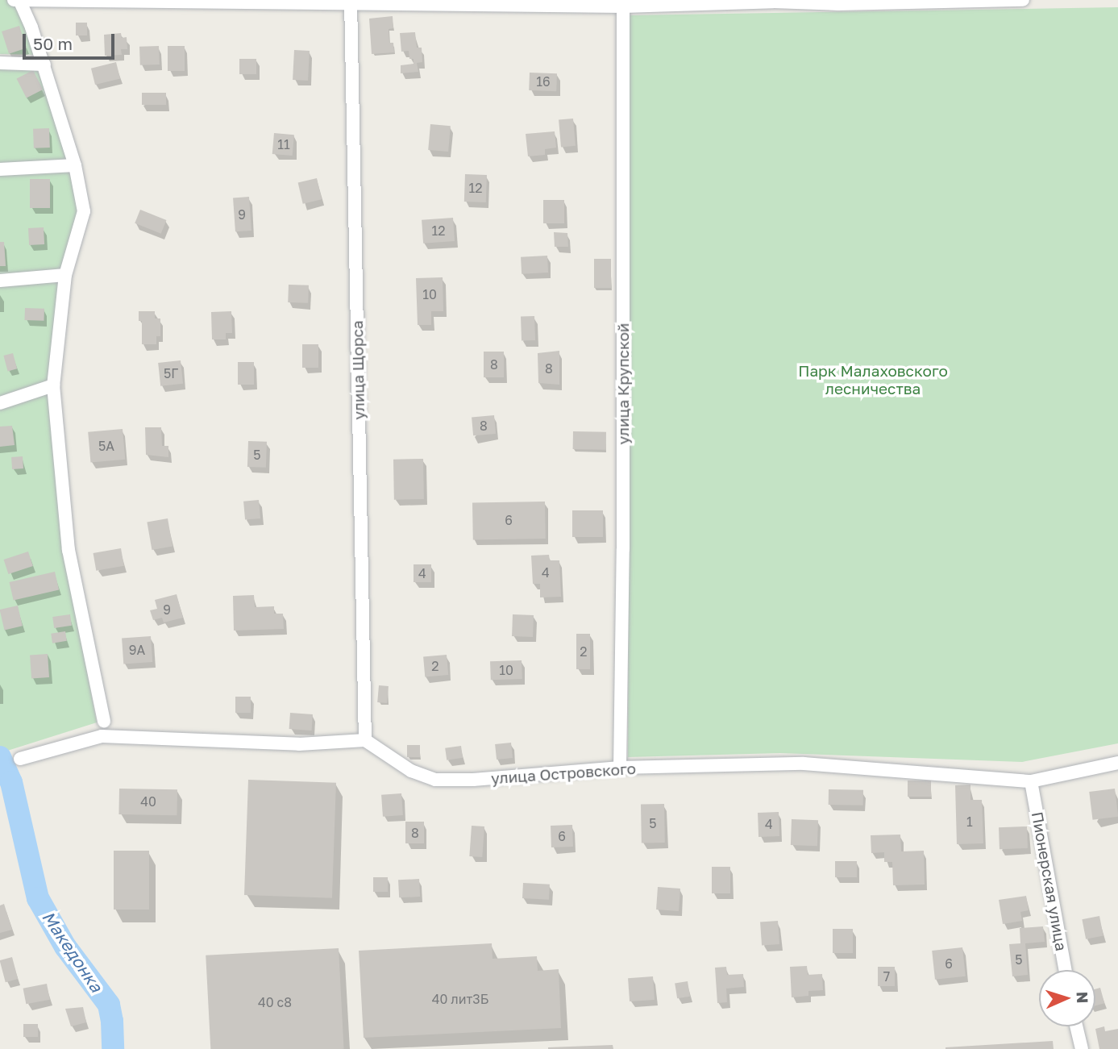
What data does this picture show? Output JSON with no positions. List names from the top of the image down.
{
  "streets": {
    "street": [
      "улица Щорса",
      "улица Крупской",
      "улица Островского",
      "Пионерская улица"
    ]
  },
  "crossings": [
    ["улица Щорса", "улица Островского"],
    ["улица Крупской", "улица Островского"],
    ["улица Островского", "Пионерская улица"]
  ],
  "water": ["Македонка"],
  "parks": ["Парк Малаховского лесничества"],
  "house_numbers": [
    "16",
    "11",
    "12",
    "9",
    "12",
    "10",
    "8",
    "8",
    "5Г",
    "8",
    "5А",
    "5",
    "6",
    "4",
    "4",
    "9",
    "9А",
    "2",
    "2",
    "10",
    "40",
    "1",
    "5",
    "4",
    "8",
    "6",
    "5",
    "6",
    "7",
    "40 лит3Б",
    "40 с8"
  ],
  "scale_bar": "50 m",
  "north": "right"
}
